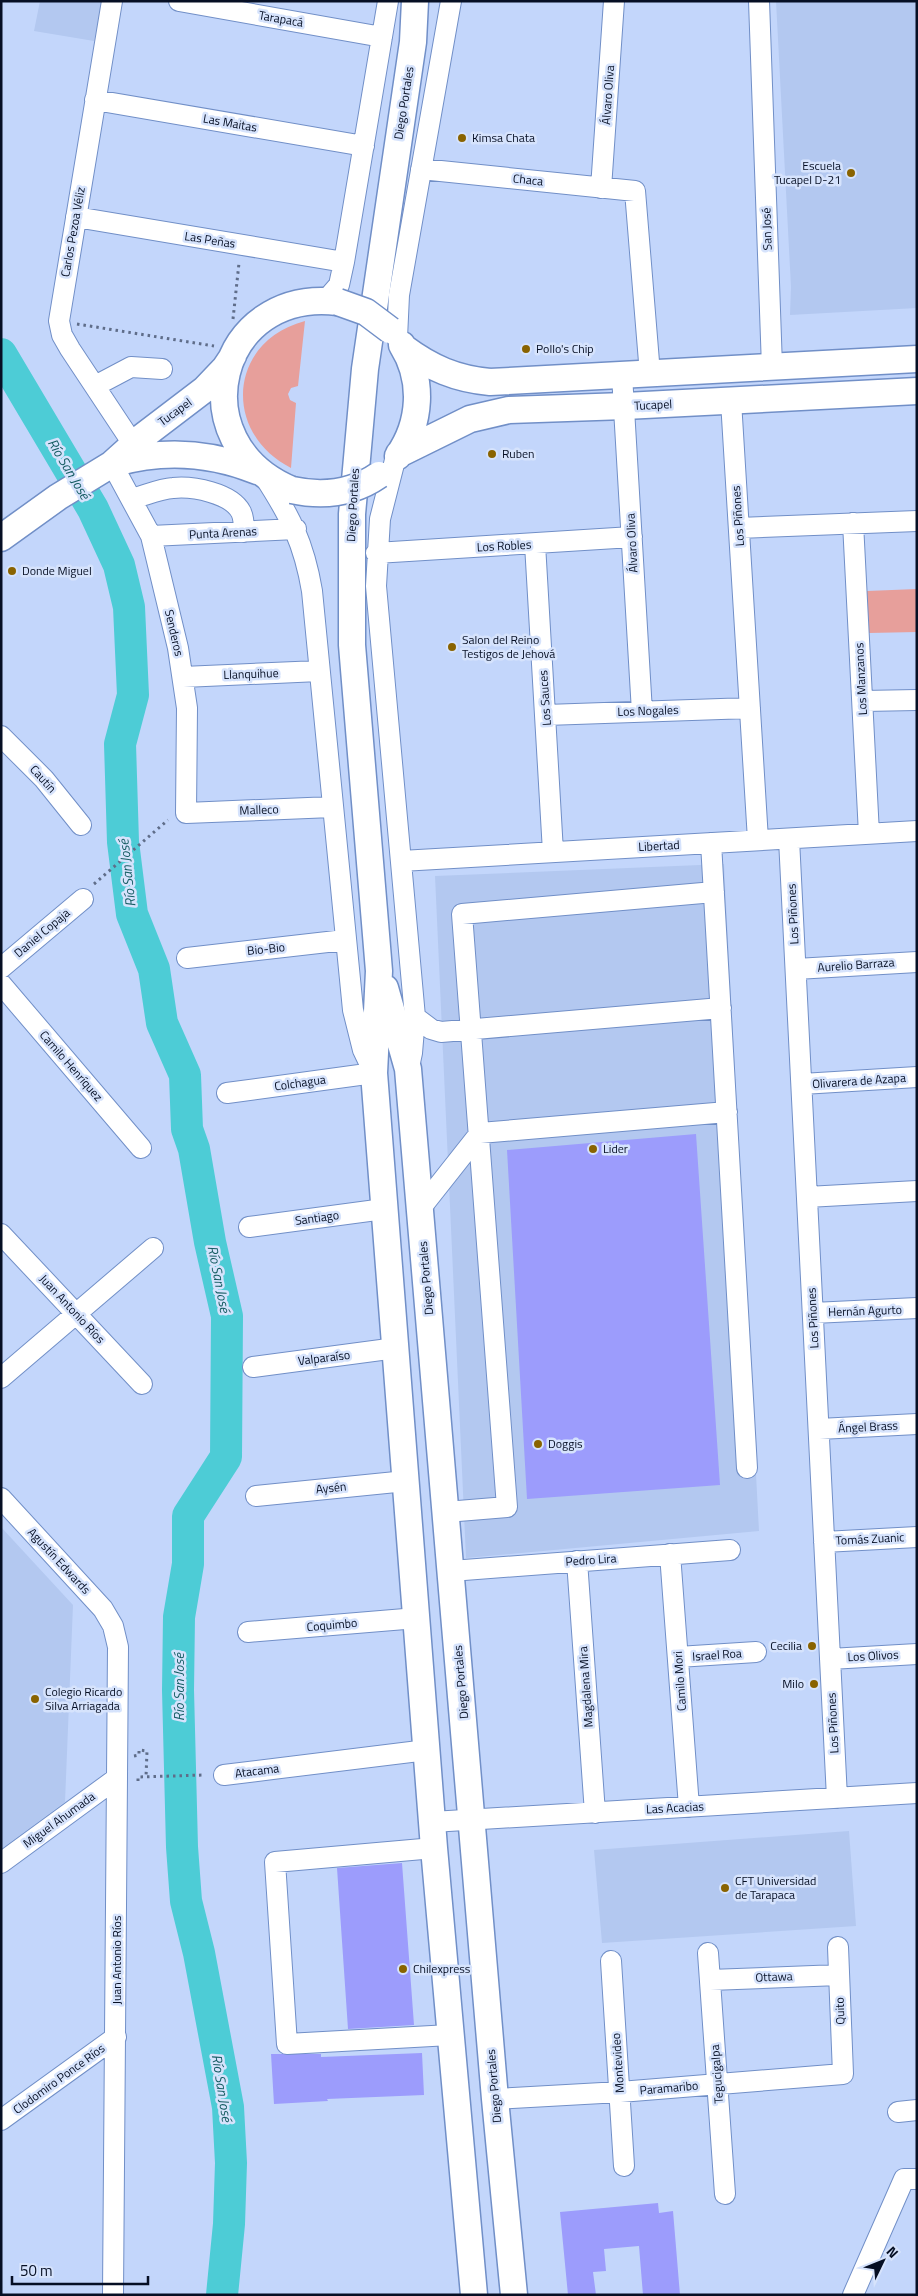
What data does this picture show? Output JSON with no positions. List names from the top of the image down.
{
  "streets": {
    "main road": ["Diego Portales", "Tucapel"],
    "street": [
      "Tarapacá",
      "Álvaro Oliva",
      "Las Maitas",
      "Chaca",
      "San José",
      "Carlos Pezoa Véliz",
      "Las Peñas",
      "Los Piñones",
      "Punta Arenas",
      "Los Robles",
      "Senderos",
      "Llanquihue",
      "Los Manzanos",
      "Los Sauces",
      "Los Nogales",
      "Cautín",
      "Malleco",
      "Libertad",
      "Daniel Copaja",
      "Bio-Bio",
      "Aurelio Barraza",
      "Camilo Henríquez",
      "Olivarera de Azapa",
      "Colchagua",
      "Santiago",
      "Juan Antonio Ríos",
      "Hernán Agurto",
      "Valparaíso",
      "Ángel Brass",
      "Aysén",
      "Tomás Zuanic",
      "Pedro Lira",
      "Agustín Edwards",
      "Coquimbo",
      "Israel Roa",
      "Los Olivos",
      "Camilo Mori",
      "Magdalena Mira",
      "Atacama",
      "Las Acacias",
      "Miguel Ahumada",
      "Ottawa",
      "Quito",
      "Montevideo",
      "Tegucigalpa",
      "Clodomiro Ponce Ríos",
      "Paramaribo"
    ]
  },
  "crossings": [
    ["Álvaro Oliva", "Chaca"],
    ["Álvaro Oliva", "Tucapel"],
    ["Álvaro Oliva", "Los Robles"],
    ["Álvaro Oliva", "Los Nogales"],
    ["Diego Portales", "Tucapel"],
    ["Diego Portales", "Punta Arenas"],
    ["Diego Portales", "Los Robles"],
    ["Diego Portales", "Llanquihue"],
    ["Diego Portales", "Malleco"],
    ["Diego Portales", "Libertad"],
    ["Diego Portales", "Bio-Bio"],
    ["Diego Portales", "Colchagua"],
    ["Diego Portales", "Santiago"],
    ["Diego Portales", "Valparaíso"],
    ["Diego Portales", "Aysén"],
    ["Diego Portales", "Pedro Lira"],
    ["Diego Portales", "Coquimbo"],
    ["Diego Portales", "Atacama"],
    ["Diego Portales", "Las Acacias"],
    ["Diego Portales", "Paramaribo"],
    ["Las Maitas", "Carlos Pezoa Véliz"],
    ["Carlos Pezoa Véliz", "Las Peñas"],
    ["Carlos Pezoa Véliz", "Tucapel"],
    ["Tucapel", "Los Piñones"],
    ["Tucapel", "Senderos"],
    ["Los Piñones", "Los Nogales"],
    ["Los Piñones", "Libertad"],
    ["Los Piñones", "Aurelio Barraza"],
    ["Los Piñones", "Olivarera de Azapa"],
    ["Los Piñones", "Hernán Agurto"],
    ["Los Piñones", "Ángel Brass"],
    ["Los Piñones", "Tomás Zuanic"],
    ["Los Piñones", "Los Olivos"],
    ["Los Piñones", "Las Acacias"],
    ["Punta Arenas", "Senderos"],
    ["Los Robles", "Los Sauces"],
    ["Senderos", "Llanquihue"],
    ["Senderos", "Malleco"],
    ["Los Manzanos", "Libertad"],
    ["Los Sauces", "Los Nogales"],
    ["Los Sauces", "Libertad"],
    ["Juan Antonio Ríos", "Agustín Edwards"],
    ["Juan Antonio Ríos", "Atacama"],
    ["Juan Antonio Ríos", "Miguel Ahumada"],
    ["Juan Antonio Ríos", "Clodomiro Ponce Ríos"],
    ["Pedro Lira", "Camilo Mori"],
    ["Pedro Lira", "Magdalena Mira"],
    ["Israel Roa", "Camilo Mori"],
    ["Camilo Mori", "Las Acacias"],
    ["Magdalena Mira", "Las Acacias"],
    ["Ottawa", "Quito"],
    ["Ottawa", "Tegucigalpa"],
    ["Quito", "Paramaribo"],
    ["Montevideo", "Paramaribo"],
    ["Tegucigalpa", "Paramaribo"]
  ],
  "water": ["Río San José"],
  "places": [
    "Kimsa Chata",
    "Escuela Tucapel D-21",
    "Pollo's Chip",
    "Ruben",
    "Donde Miguel",
    "Salon del Reino Testigos de Jehová",
    "Lider",
    "Doggis",
    "Cecilia",
    "Milo",
    "Colegio Ricardo Silva Arriagada",
    "CFT Universidad de Tarapaca",
    "Chilexpress"
  ],
  "scale_bar": "50 m",
  "north": "top right"
}
